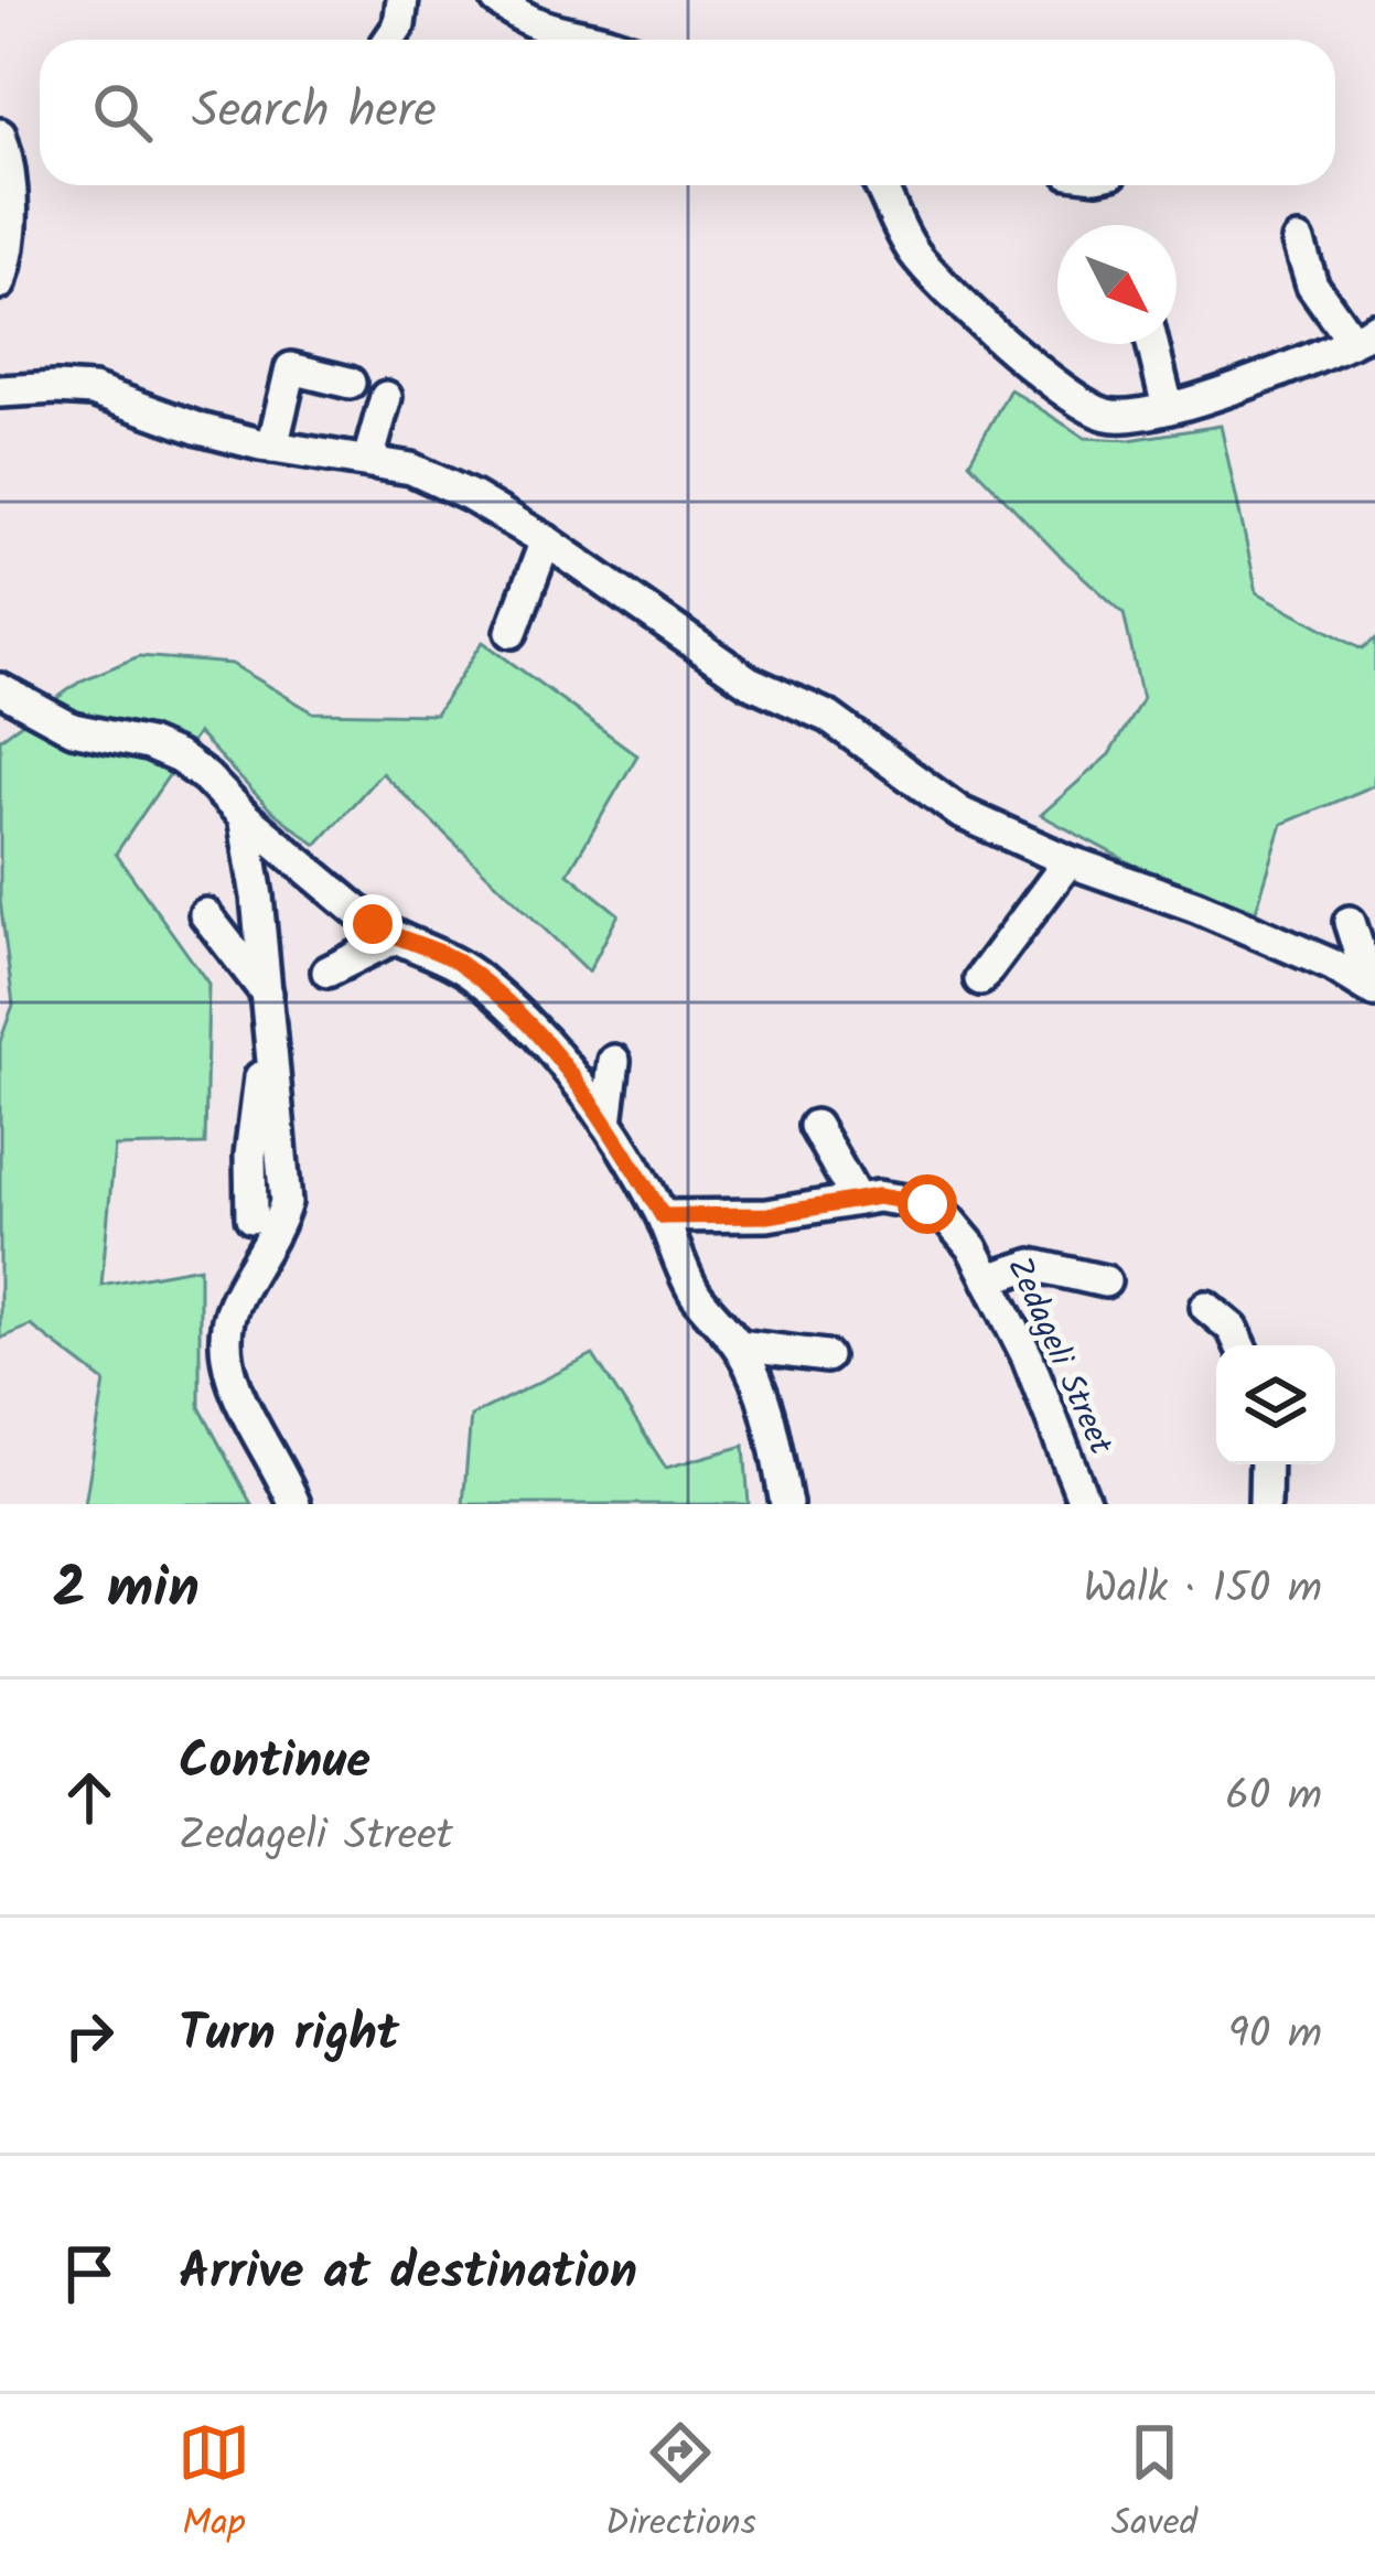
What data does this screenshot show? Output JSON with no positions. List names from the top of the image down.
{
  "streets": {
    "street": ["Zedageli Street"]
  },
  "north": "bottom right",
  "page": {
    "search": "Search here",
    "heading": ["2 min", "Walk · 150 m"],
    "list": [
      ["Continue", "Zedageli Street", "60 m"],
      ["Turn right", "90 m"],
      "Arrive at destination"
    ],
    "nav": ["Map", "Directions", "Saved"]
  }
}
